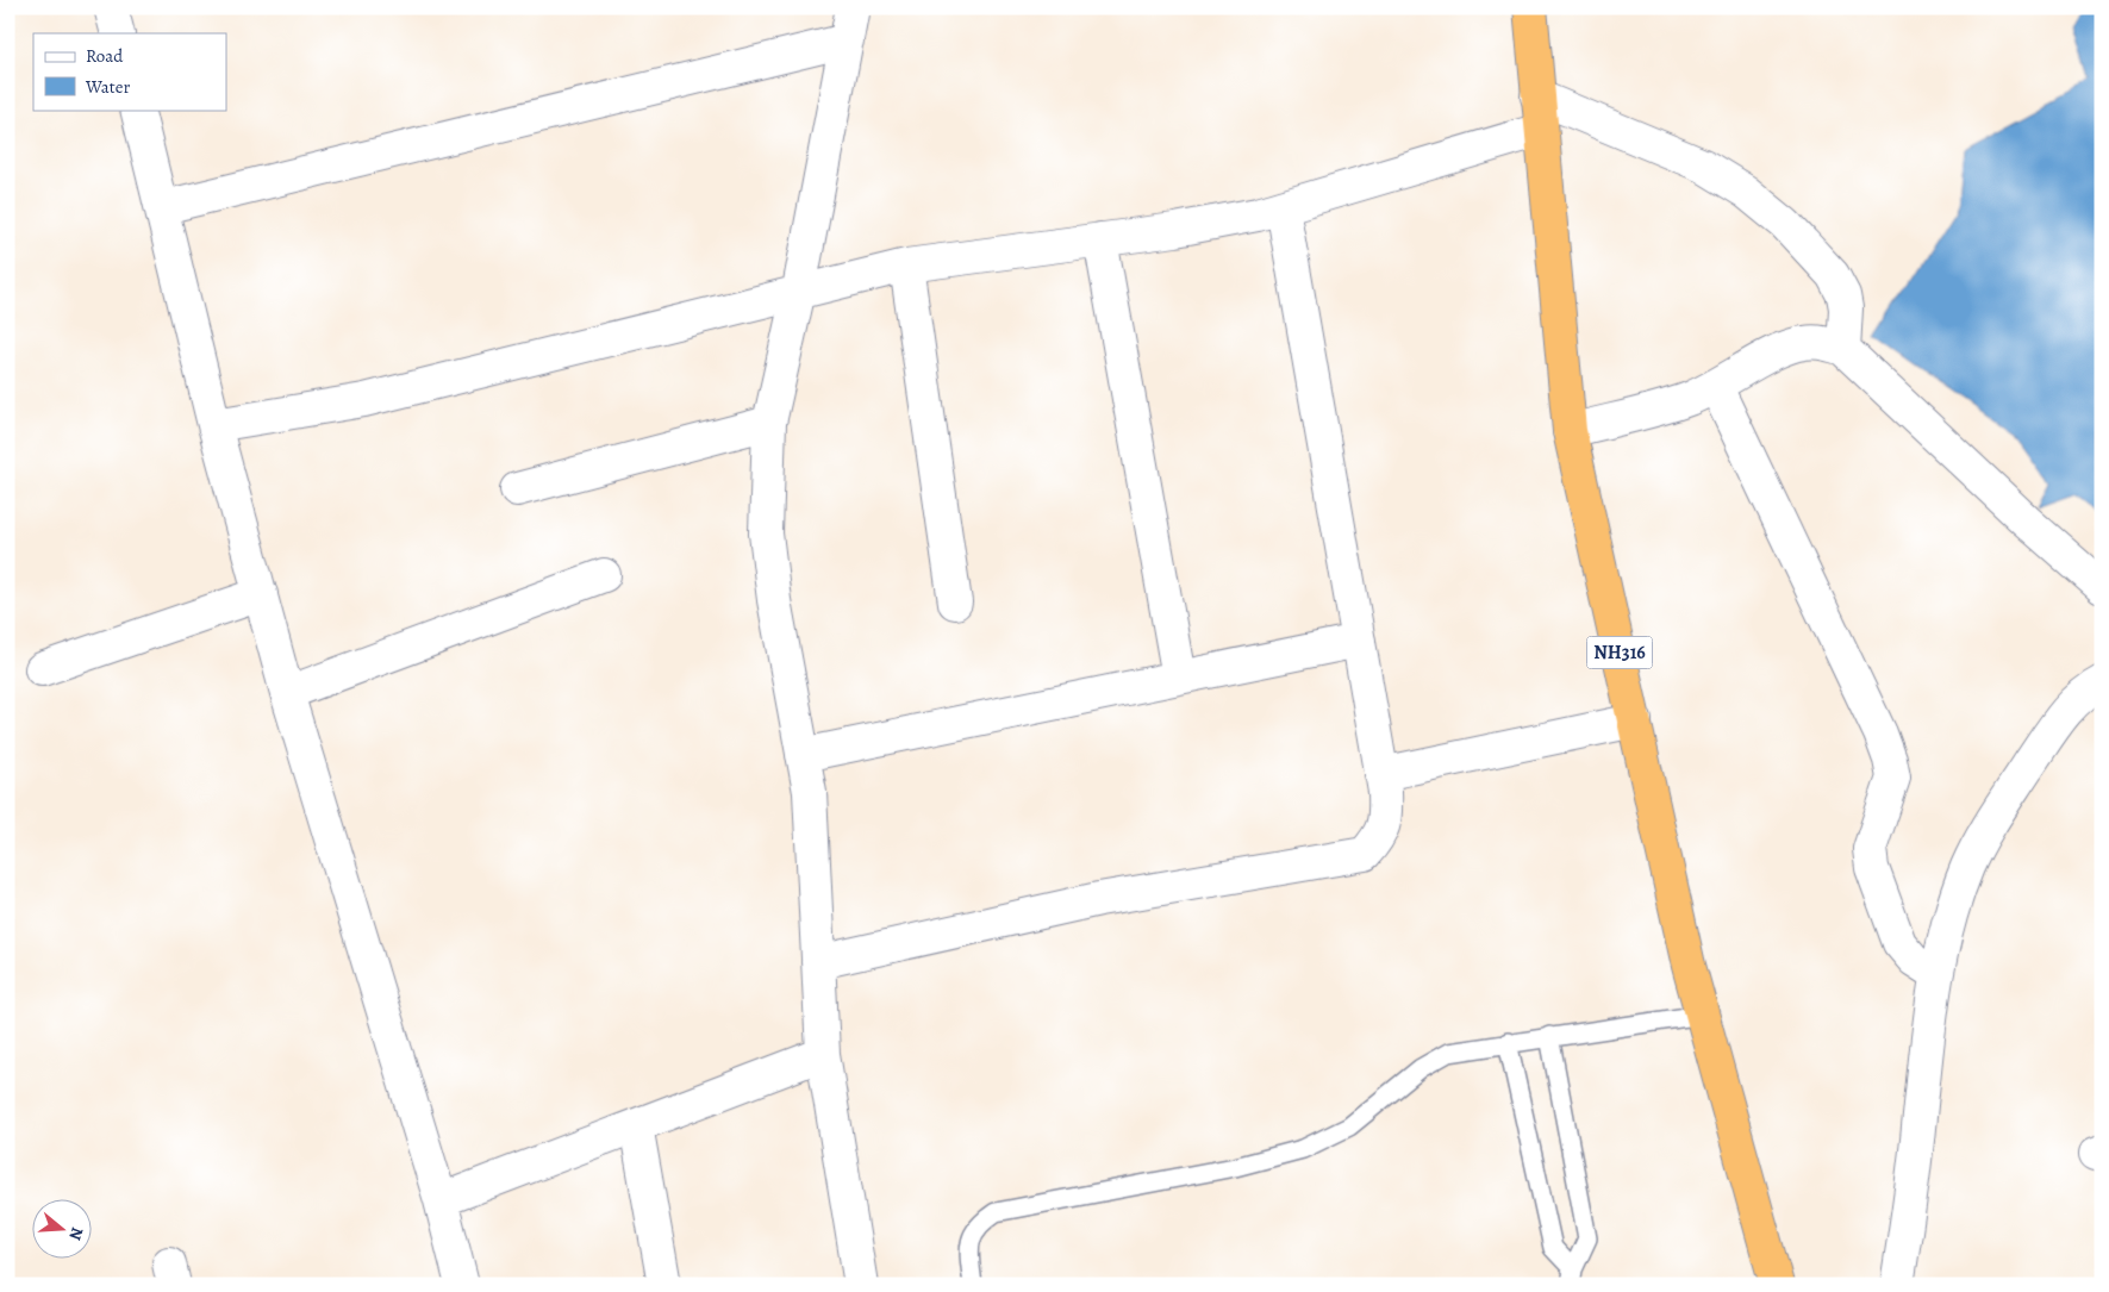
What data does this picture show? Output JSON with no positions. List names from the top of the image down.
{
  "streets": {
    "highway": ["NH316"]
  },
  "legend": ["Road", "Water"],
  "north": "right"
}
